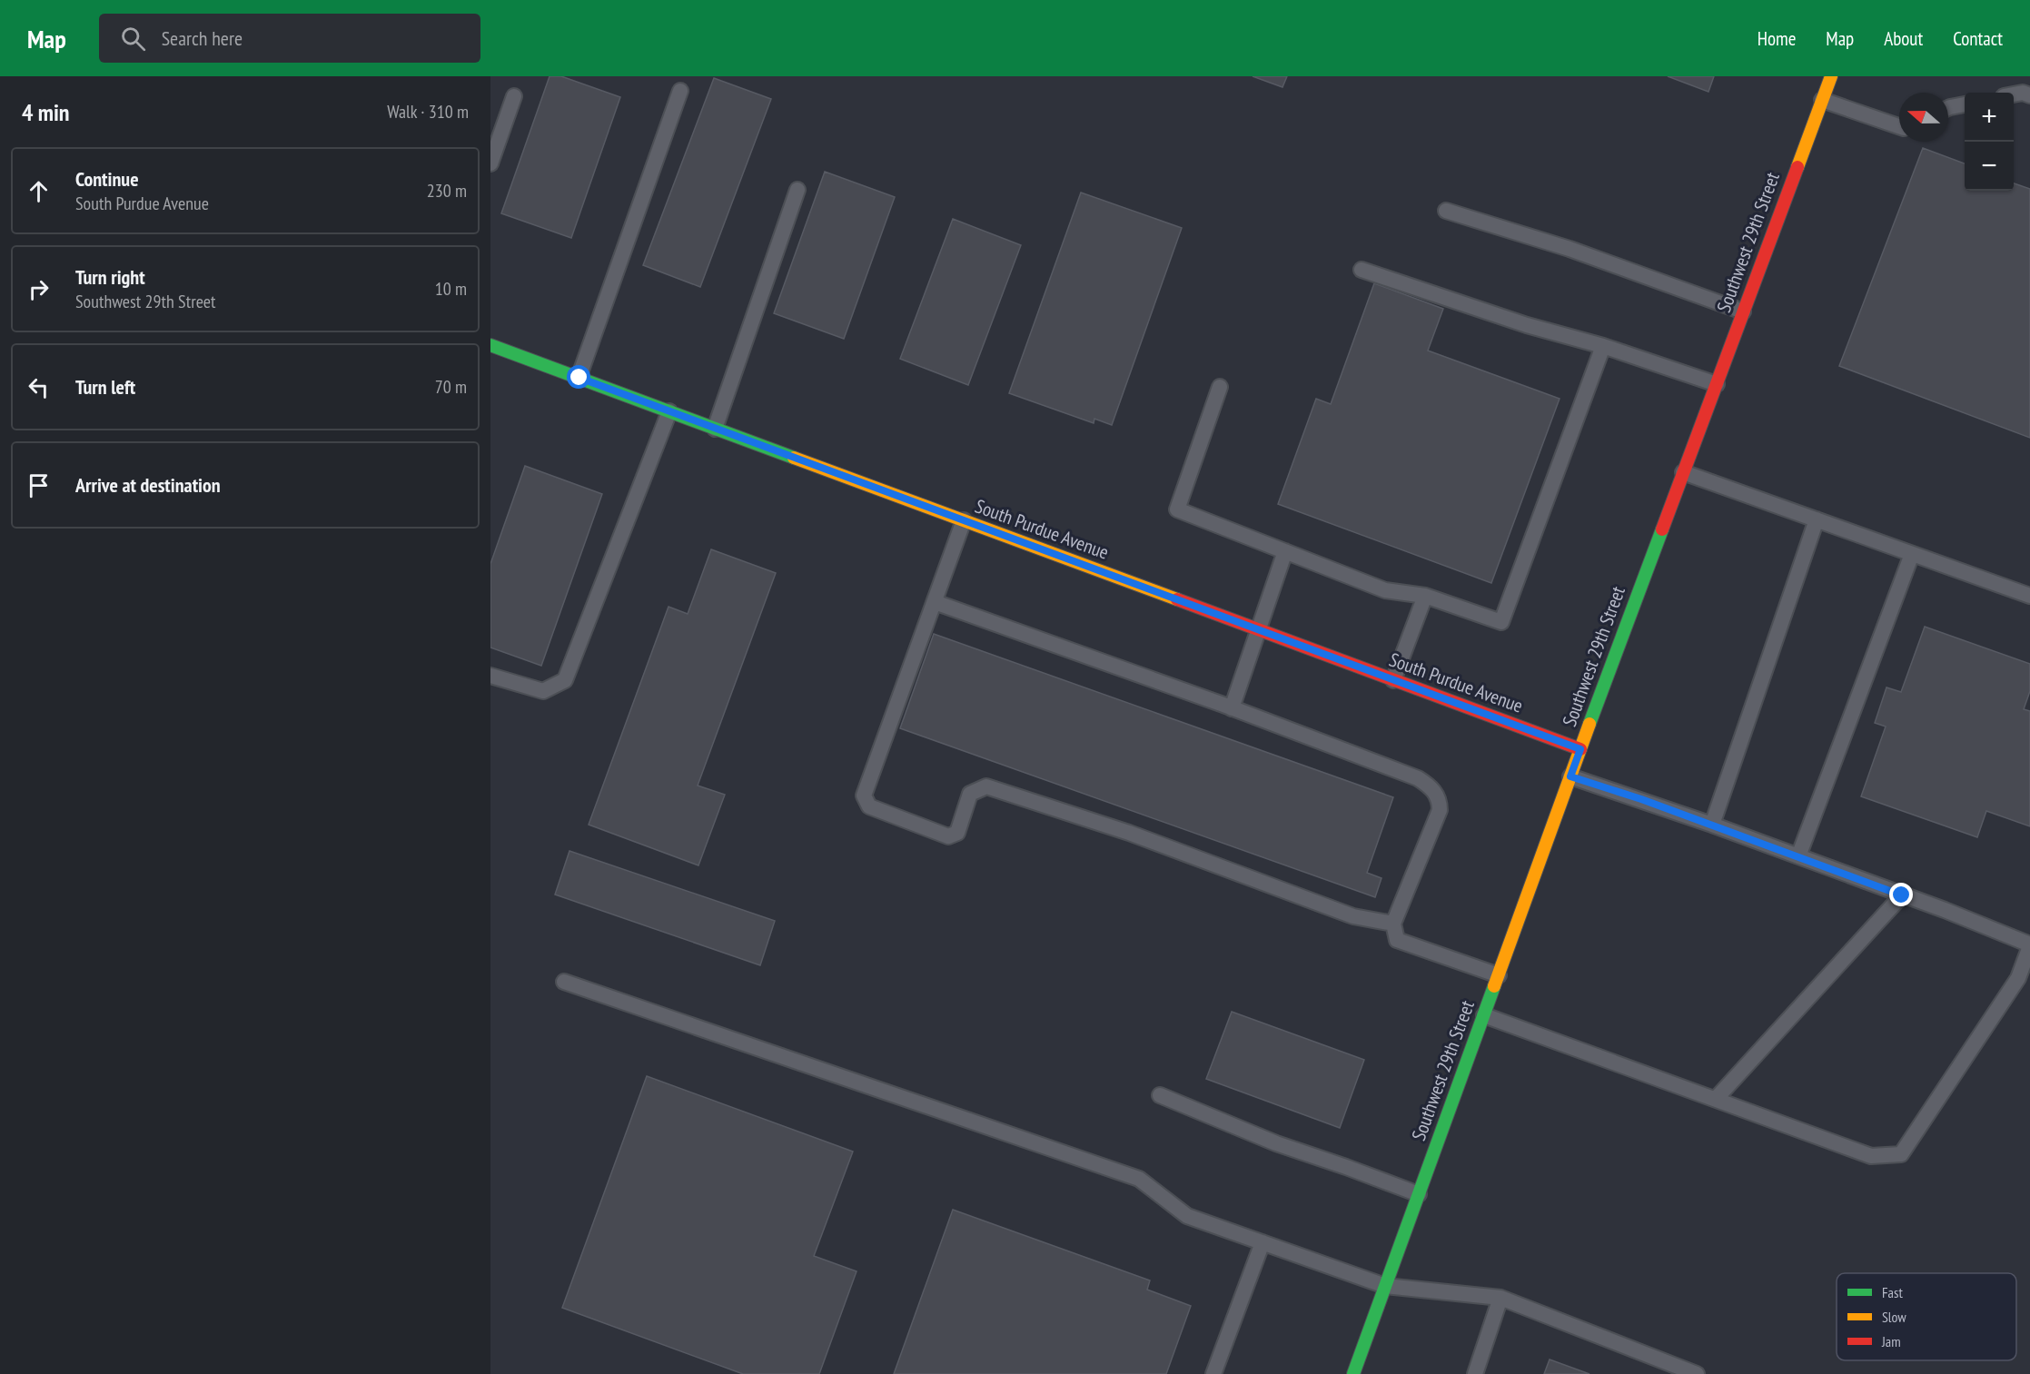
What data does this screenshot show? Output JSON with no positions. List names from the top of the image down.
{
  "streets": {
    "street": ["Southwest 29th Street", "South Purdue Avenue"]
  },
  "crossings": [
    ["Southwest 29th Street", "South Purdue Avenue"]
  ],
  "legend": ["Fast", "Slow", "Jam"],
  "north": "left",
  "page": {
    "header": "Map",
    "search": "Search here",
    "nav": [
      "Home",
      "Map",
      "About",
      "Contact"
    ],
    "heading": ["4 min", "Walk · 310 m"],
    "map_buttons": ["+", "−"],
    "list": [
      ["Continue", "South Purdue Avenue", "230 m"],
      ["Turn right", "Southwest 29th Street", "10 m"],
      ["Turn left", "70 m"],
      "Arrive at destination"
    ]
  }
}
